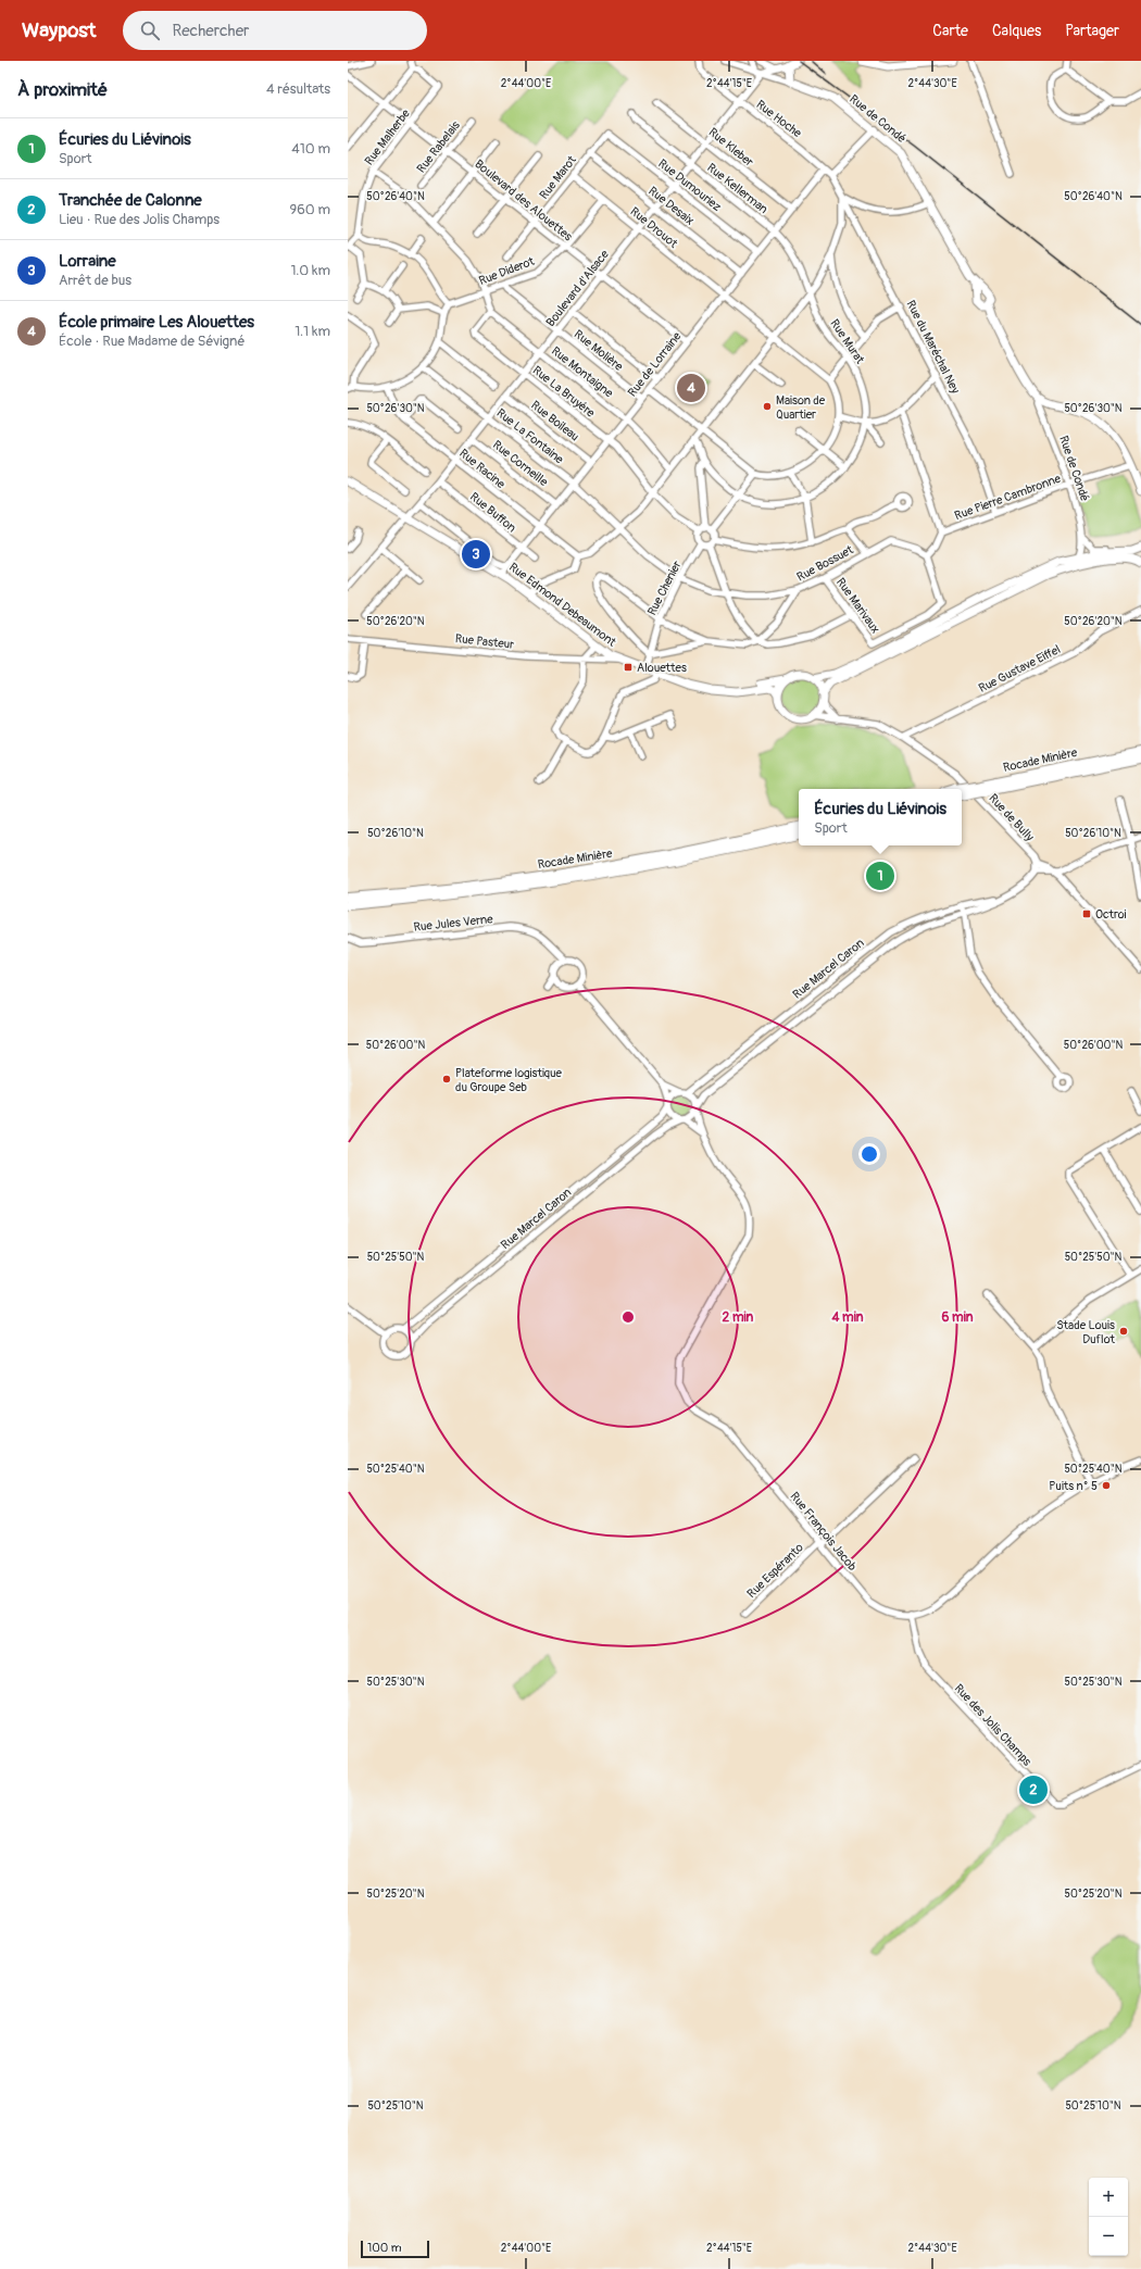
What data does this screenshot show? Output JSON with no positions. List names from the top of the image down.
{
  "streets": {
    "highway": ["Rocade Minière"],
    "main road": ["Rue de Condé", "Rue Edmond Debeaumont"],
    "street": [
      "Rue Hoche",
      "Rue Malherbe",
      "Rue Rabelais",
      "Rue Kleber",
      "Rue Marot",
      "Rue Dumouriez",
      "Rue Kellerman",
      "Boulevard des Alouettes",
      "Rue Desaix",
      "Rue Drouot",
      "Rue Diderot",
      "Boulevard d'Alsace",
      "Rue Murat",
      "Rue du Maréchal Ney",
      "Rue Molière",
      "Rue de Lorraine",
      "Rue Montaigne",
      "Rue La Bruyére",
      "Rue Boileau",
      "Rue La Fontaine",
      "Rue Corneille",
      "Rue Racine",
      "Rue Pierre Cambronne",
      "Rue Buffon",
      "Rue Bossuet",
      "Rue Chenier",
      "Rue Marivaux",
      "Rue Pasteur",
      "Rue Gustave Eiffel",
      "Rue de Bully",
      "Rue Jules Verne",
      "Rue Marcel Caron",
      "Rue François Jacob",
      "Rue Espéranto",
      "Rue des Jolis Champs"
    ]
  },
  "crossings": [
    ["Rue Hoche", "Boulevard d'Alsace"],
    ["Rue Hoche", "Rue du Maréchal Ney"],
    ["Rue Hoche", "Rue de Lorraine"],
    ["Rue de Condé", "Boulevard d'Alsace"],
    ["Rue de Condé", "Rue Pierre Cambronne"],
    ["Rue Malherbe", "Boulevard des Alouettes"],
    ["Rue Rabelais", "Boulevard des Alouettes"],
    ["Rue Kleber", "Boulevard d'Alsace"],
    ["Rue Kleber", "Rue de Lorraine"],
    ["Rue Marot", "Rue Dumouriez"],
    ["Rue Marot", "Boulevard des Alouettes"],
    ["Rue Marot", "Rue Desaix"],
    ["Rue Marot", "Rue Drouot"],
    ["Rue Dumouriez", "Boulevard d'Alsace"],
    ["Rue Dumouriez", "Rue de Lorraine"],
    ["Rue Kellerman", "Boulevard d'Alsace"],
    ["Rue Kellerman", "Rue Murat"],
    ["Rue Kellerman", "Rue de Lorraine"],
    ["Boulevard des Alouettes", "Rue Diderot"],
    ["Boulevard des Alouettes", "Boulevard d'Alsace"],
    ["Boulevard des Alouettes", "Rue de Lorraine"],
    ["Rue Desaix", "Boulevard d'Alsace"],
    ["Rue Desaix", "Rue de Lorraine"],
    ["Rue Drouot", "Rue Diderot"],
    ["Rue Drouot", "Boulevard d'Alsace"],
    ["Rue Drouot", "Rue de Lorraine"],
    ["Rue Diderot", "Rue Molière"],
    ["Boulevard d'Alsace", "Rue Molière"],
    ["Boulevard d'Alsace", "Rue Montaigne"],
    ["Boulevard d'Alsace", "Rue La Bruyére"],
    ["Boulevard d'Alsace", "Rue Boileau"],
    ["Boulevard d'Alsace", "Rue La Fontaine"],
    ["Boulevard d'Alsace", "Rue Corneille"],
    ["Boulevard d'Alsace", "Rue Racine"],
    ["Boulevard d'Alsace", "Rue Buffon"],
    ["Boulevard d'Alsace", "Rue Edmond Debeaumont"],
    ["Rue du Maréchal Ney", "Rue Pierre Cambronne"],
    ["Rue Molière", "Rue de Lorraine"],
    ["Rue de Lorraine", "Rue Montaigne"],
    ["Rue de Lorraine", "Rue La Bruyére"],
    ["Rue de Lorraine", "Rue Boileau"],
    ["Rue de Lorraine", "Rue La Fontaine"],
    ["Rue de Lorraine", "Rue Corneille"],
    ["Rue de Lorraine", "Rue Racine"],
    ["Rue de Lorraine", "Rue Buffon"],
    ["Rue de Lorraine", "Rue Edmond Debeaumont"],
    ["Rue Montaigne", "Rue La Bruyére"],
    ["Rue La Bruyére", "Rue Chenier"],
    ["Rue La Fontaine", "Rue Bossuet"],
    ["Rue Bossuet", "Rue Chenier"],
    ["Rue Bossuet", "Rue Marivaux"],
    ["Rue Chenier", "Rue Edmond Debeaumont"],
    ["Rue Edmond Debeaumont", "Rue Pasteur"],
    ["Rue Edmond Debeaumont", "Rue de Bully"],
    ["Rue Gustave Eiffel", "Rue de Bully"],
    ["Rue François Jacob", "Rue Espéranto"],
    ["Rue François Jacob", "Rue des Jolis Champs"]
  ],
  "places": {
    "other": [
      "Maison de Quartier",
      "Plateforme logistique du Groupe Seb",
      "Stade Louis Duflot",
      "Puits n° 5"
    ],
    "transit": ["Alouettes", "Octroi"]
  },
  "scale_bar": "100 m",
  "page": {
    "header": "Waypost",
    "search": "Rechercher",
    "nav": ["Carte", "Calques", "Partager"],
    "heading": ["À proximité", "4 résultats"],
    "list": [
      {
        "mark": "1",
        "name": "Écuries du Liévinois",
        "note": "Sport",
        "value": "410 m"
      },
      {
        "mark": "2",
        "name": "Tranchée de Calonne",
        "note": "Lieu · Rue des Jolis Champs",
        "value": "960 m"
      },
      {
        "mark": "3",
        "name": "Lorraine",
        "note": "Arrêt de bus",
        "value": "1.0 km"
      },
      {
        "mark": "4",
        "name": "École primaire Les Alouettes",
        "note": "École · Rue Madame de Sévigné",
        "value": "1.1 km"
      }
    ],
    "pins": [
      "4",
      "3",
      "1",
      "2"
    ],
    "popup": ["Écuries du Liévinois", "Sport"],
    "map_buttons": ["+", "−"],
    "scale": "100 m"
  },
  "coordinates": [
    "2°44'00\"E",
    "2°44'15\"E",
    "2°44'30\"E",
    "50°26'40\"N",
    "50°26'30\"N",
    "50°26'20\"N",
    "50°26'10\"N",
    "50°26'00\"N",
    "50°25'50\"N",
    "50°25'40\"N",
    "50°25'30\"N",
    "50°25'20\"N",
    "50°25'10\"N"
  ],
  "rings": ["2 min", "4 min", "6 min"]
}
